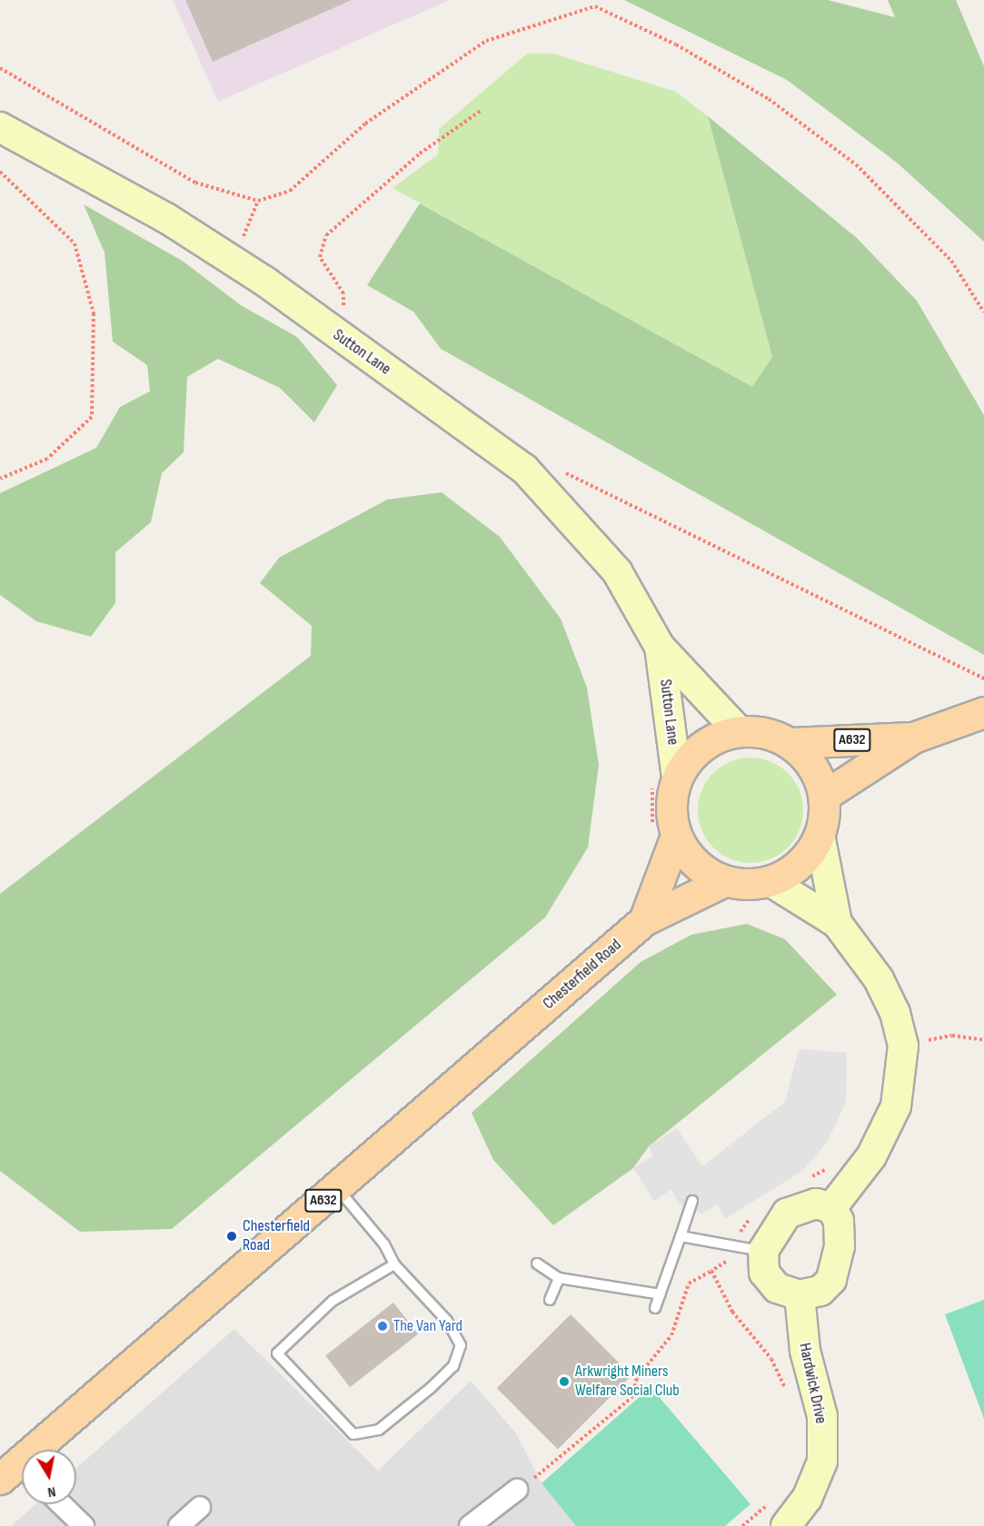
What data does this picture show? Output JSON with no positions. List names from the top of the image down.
{
  "streets": {
    "main road": ["A632", "Chesterfield Road"],
    "street": ["Sutton Lane", "Hardwick Drive"]
  },
  "crossings": [
    ["Sutton Lane", "A632"],
    ["Sutton Lane", "Chesterfield Road"],
    ["A632", "Chesterfield Road"]
  ],
  "places": ["Chesterfield Road", "The Van Yard", "Arkwright Miners Welfare Social Club"],
  "north": "bottom"
}
